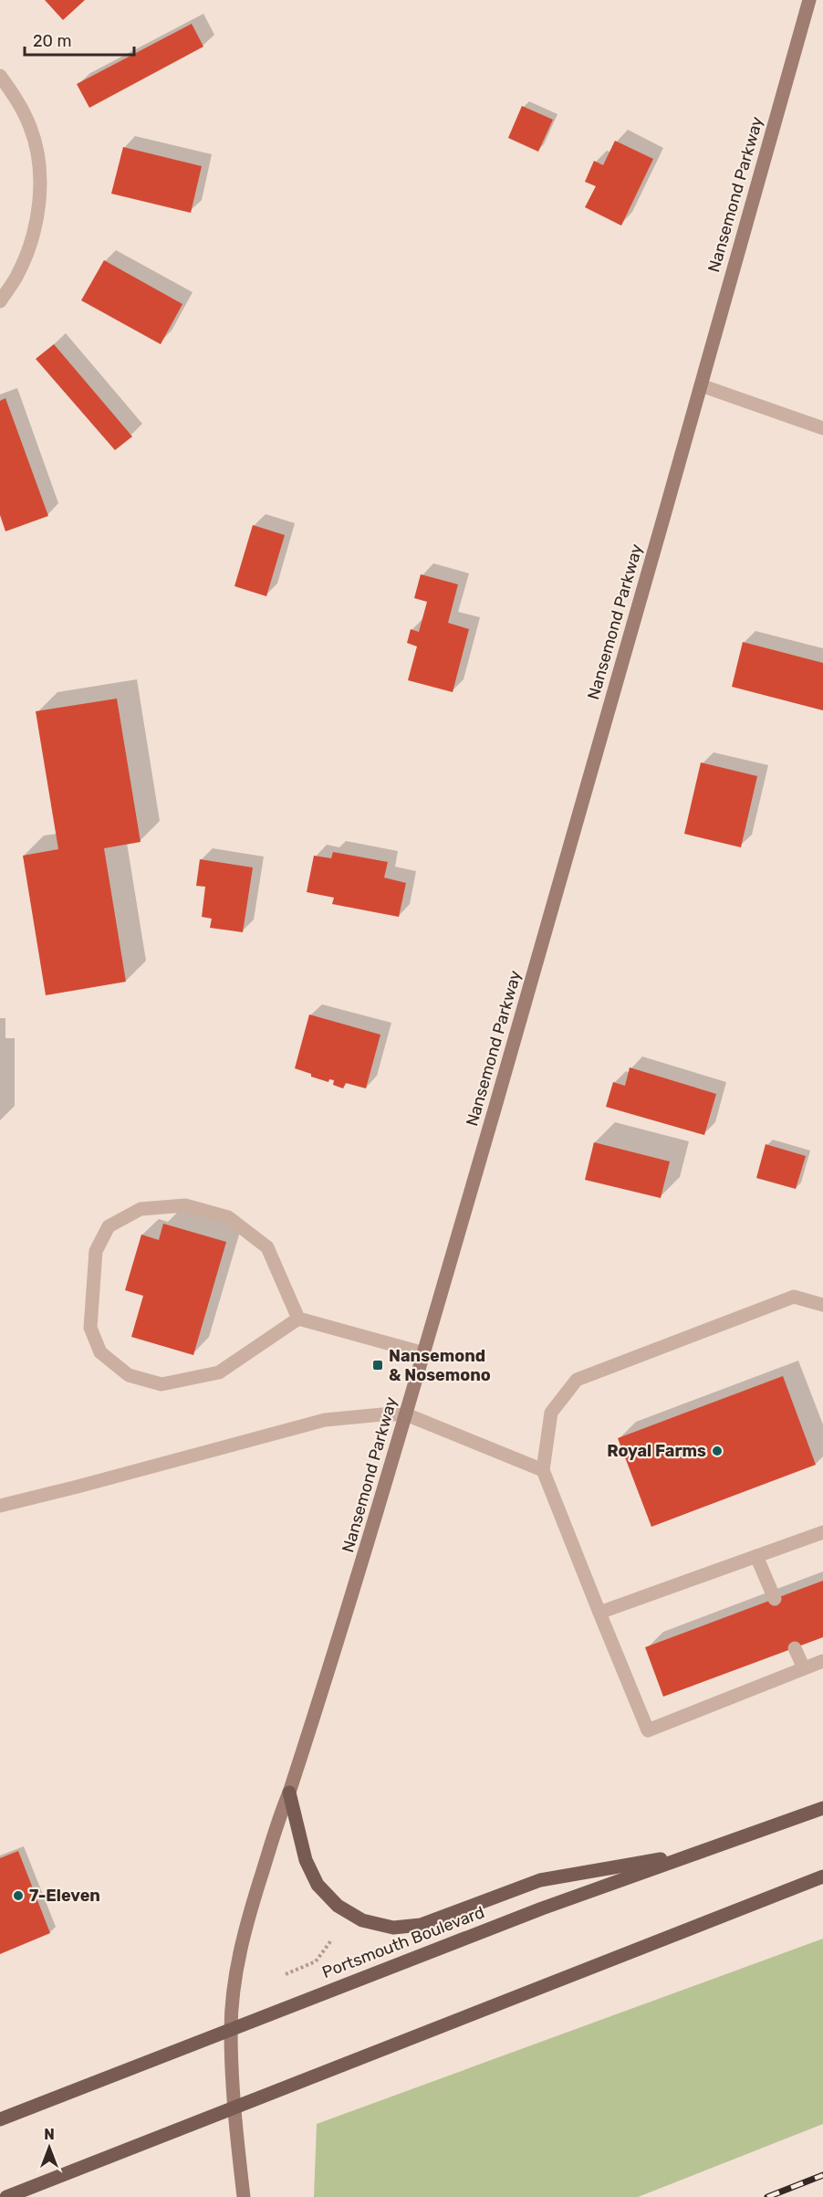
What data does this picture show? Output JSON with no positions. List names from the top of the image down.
{
  "streets": {
    "main road": ["Nansemond Parkway", "Portsmouth Boulevard"]
  },
  "crossings": [
    ["Nansemond Parkway", "Portsmouth Boulevard"]
  ],
  "places": {
    "transit": ["Nansemond & Nosemono"],
    "other": ["Royal Farms", "7-Eleven"]
  },
  "scale_bar": "20 m",
  "north": "top"
}
